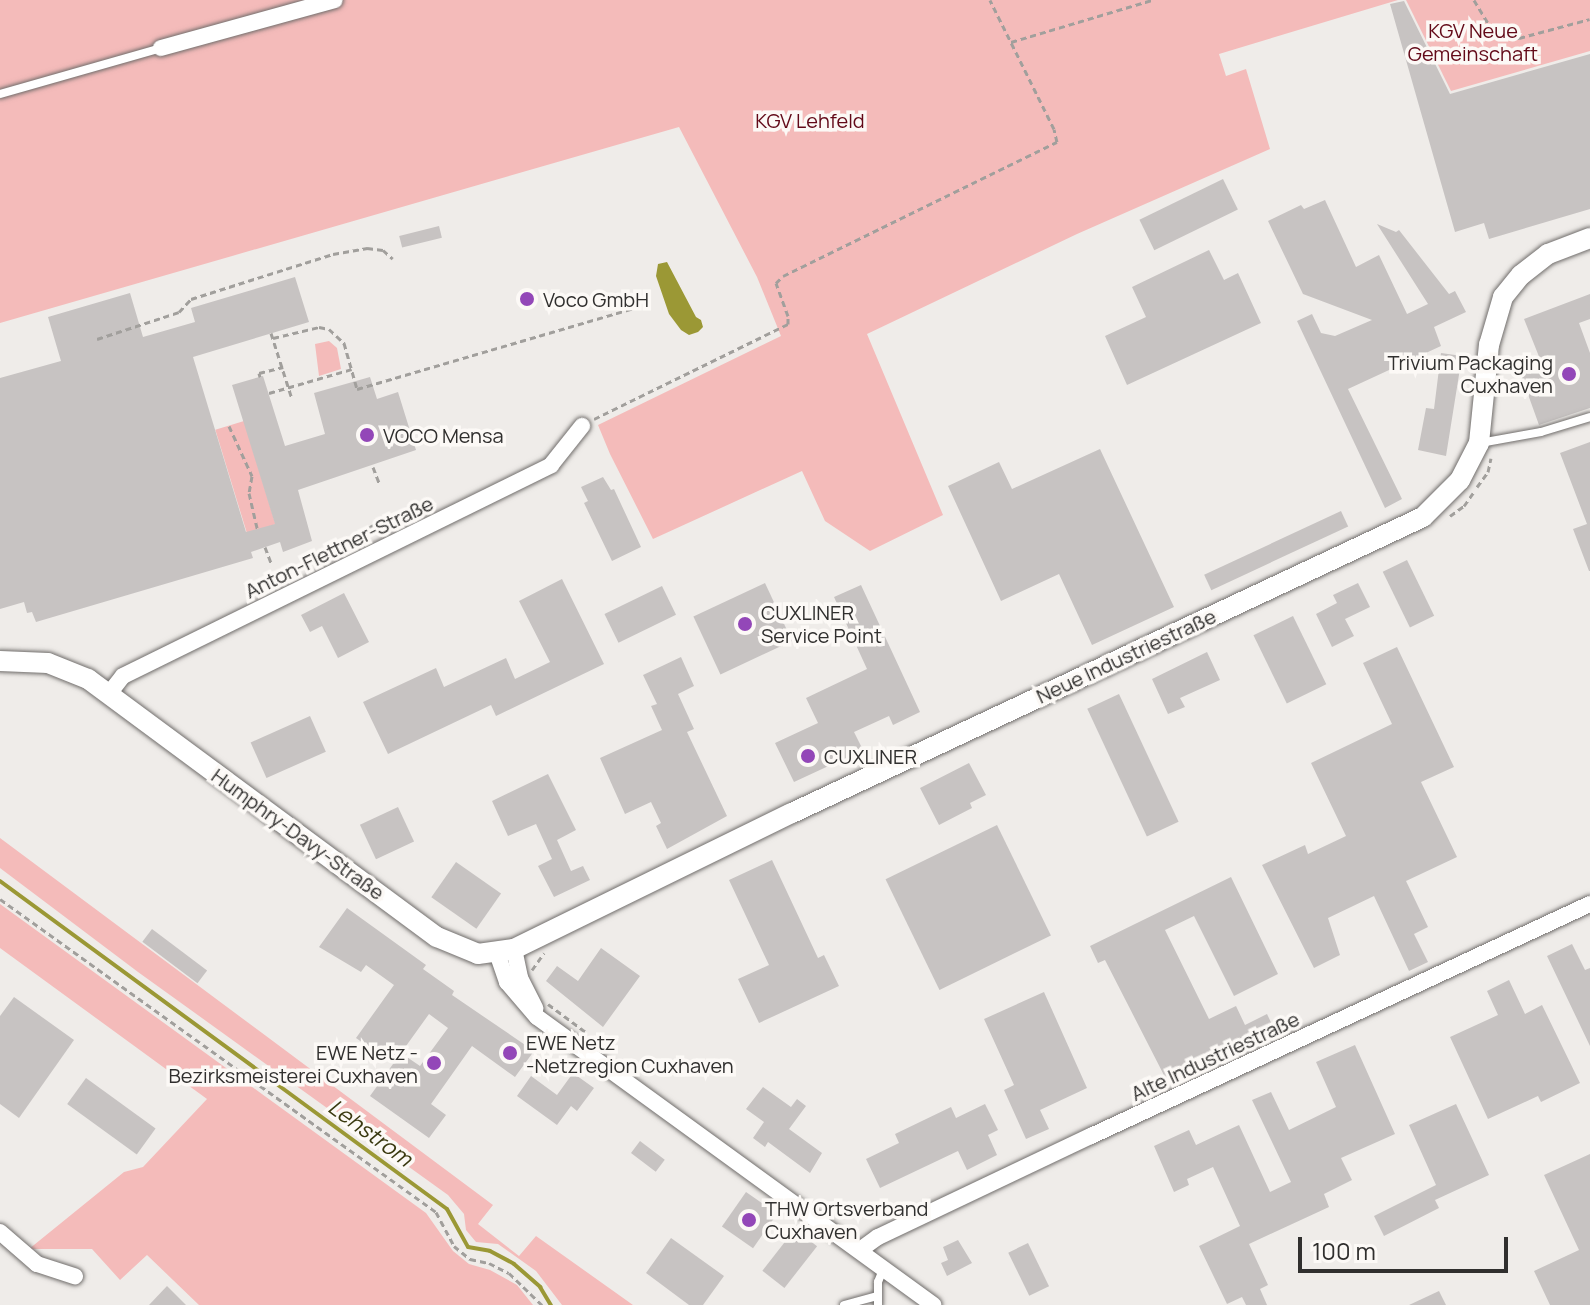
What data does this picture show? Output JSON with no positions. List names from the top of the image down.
{
  "streets": {
    "street": [
      "Anton-Flettner-Straße",
      "Neue Industriestraße",
      "Humphry-Davy-Straße",
      "Alte Industriestraße"
    ]
  },
  "crossings": [
    ["Anton-Flettner-Straße", "Humphry-Davy-Straße"],
    ["Neue Industriestraße", "Humphry-Davy-Straße"]
  ],
  "water": ["Lehstrom"],
  "parks": ["KGV Neue Gemeinschaft", "KGV Lehfeld"],
  "places": [
    "Voco GmbH",
    "Trivium Packaging Cuxhaven",
    "VOCO Mensa",
    "CUXLINER Service Point",
    "CUXLINER",
    "EWE Netz -Netzregion Cuxhaven",
    "EWE Netz - Bezirksmeisterei Cuxhaven",
    "THW Ortsverband Cuxhaven"
  ],
  "scale_bar": "100 m"
}
